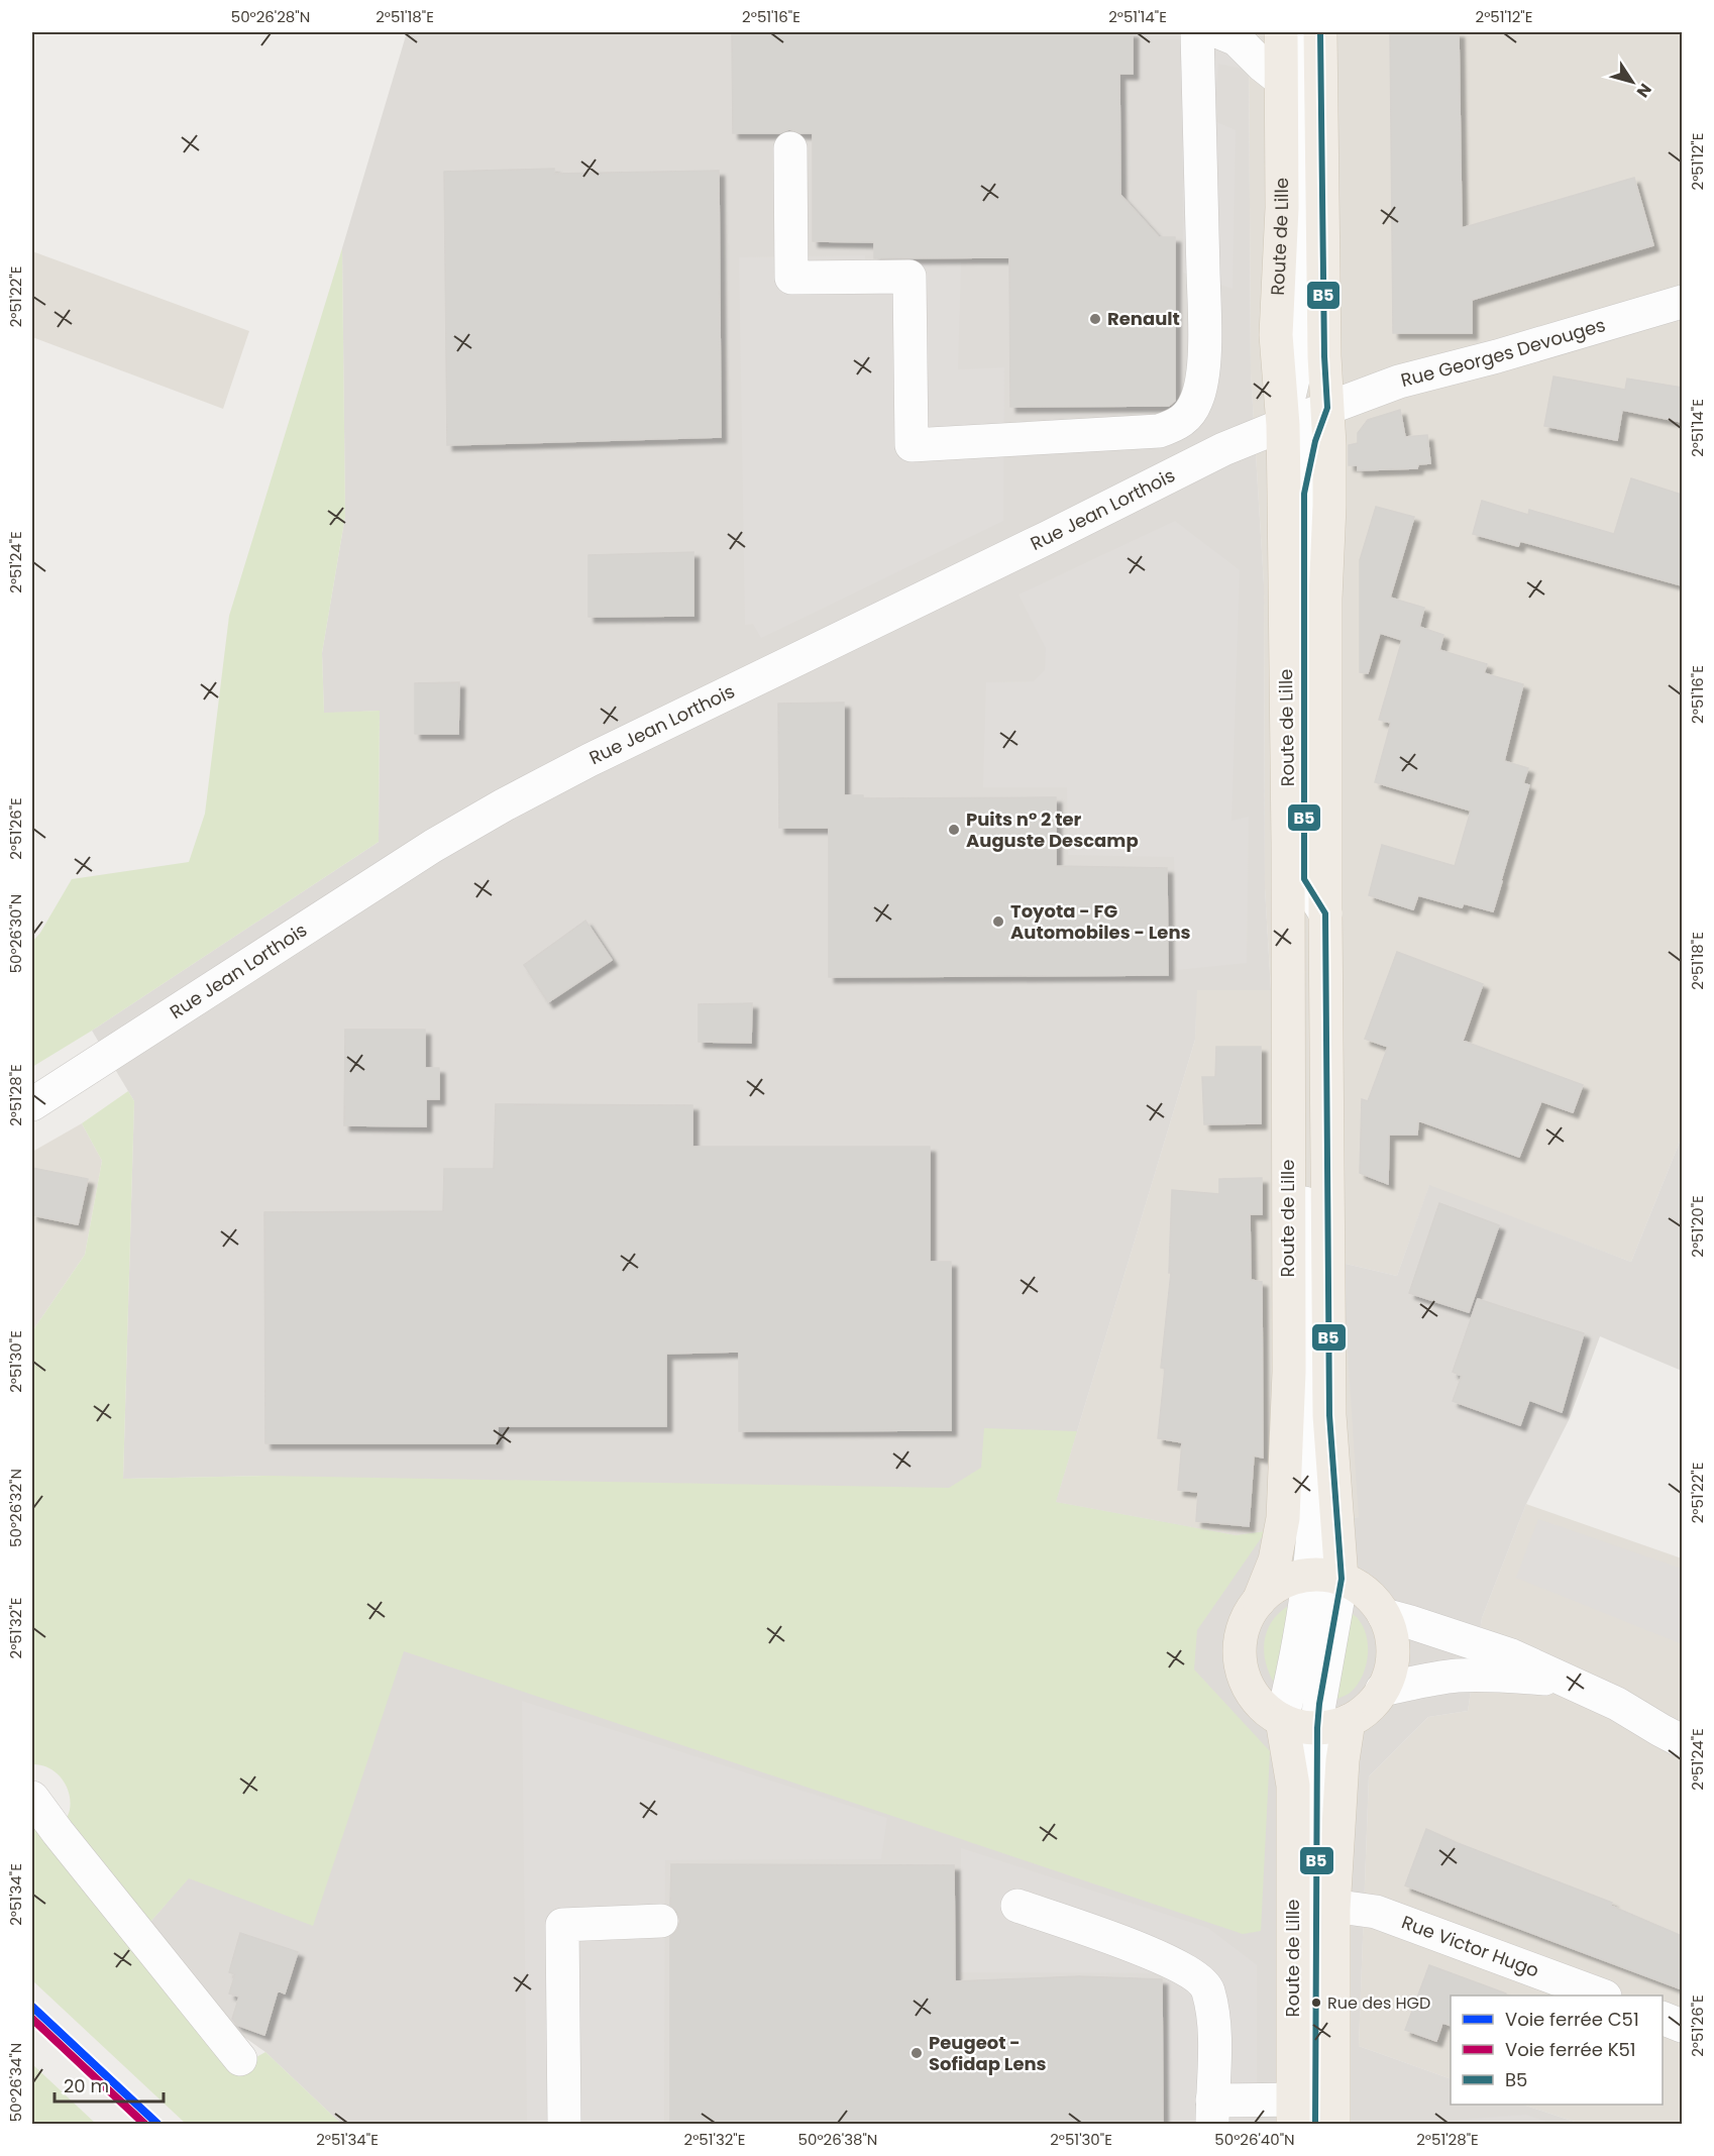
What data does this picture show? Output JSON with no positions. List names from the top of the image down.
{
  "streets": {
    "main road": ["Route de Lille"],
    "street": ["Rue Georges Devouges", "Rue Jean Lorthois", "Rue Victor Hugo"]
  },
  "crossings": [
    ["Route de Lille", "Rue Georges Devouges"],
    ["Route de Lille", "Rue Jean Lorthois"],
    ["Rue Georges Devouges", "Rue Jean Lorthois"]
  ],
  "places": [
    "Renault",
    "Puits n° 2 ter Auguste Descamp",
    "Toyota - FG Automobiles - Lens",
    "Rue des HGD",
    "Peugeot - Sofidap Lens"
  ],
  "lines": ["transit line B5", "rail line C51", "rail line K51"],
  "legend": ["Voie ferrée C51", "Voie ferrée K51", "B5"],
  "scale_bar": "20 m",
  "north": "bottom right",
  "coordinates": [
    "50°26'28\"N",
    "2°51'18\"E",
    "2°51'16\"E",
    "2°51'14\"E",
    "2°51'12\"E",
    "2°51'22\"E",
    "2°51'24\"E",
    "2°51'26\"E",
    "50°26'30\"N",
    "2°51'28\"E",
    "2°51'20\"E",
    "2°51'30\"E",
    "50°26'32\"N",
    "2°51'32\"E",
    "2°51'34\"E",
    "50°26'34\"N",
    "50°26'38\"N",
    "50°26'40\"N"
  ]
}
